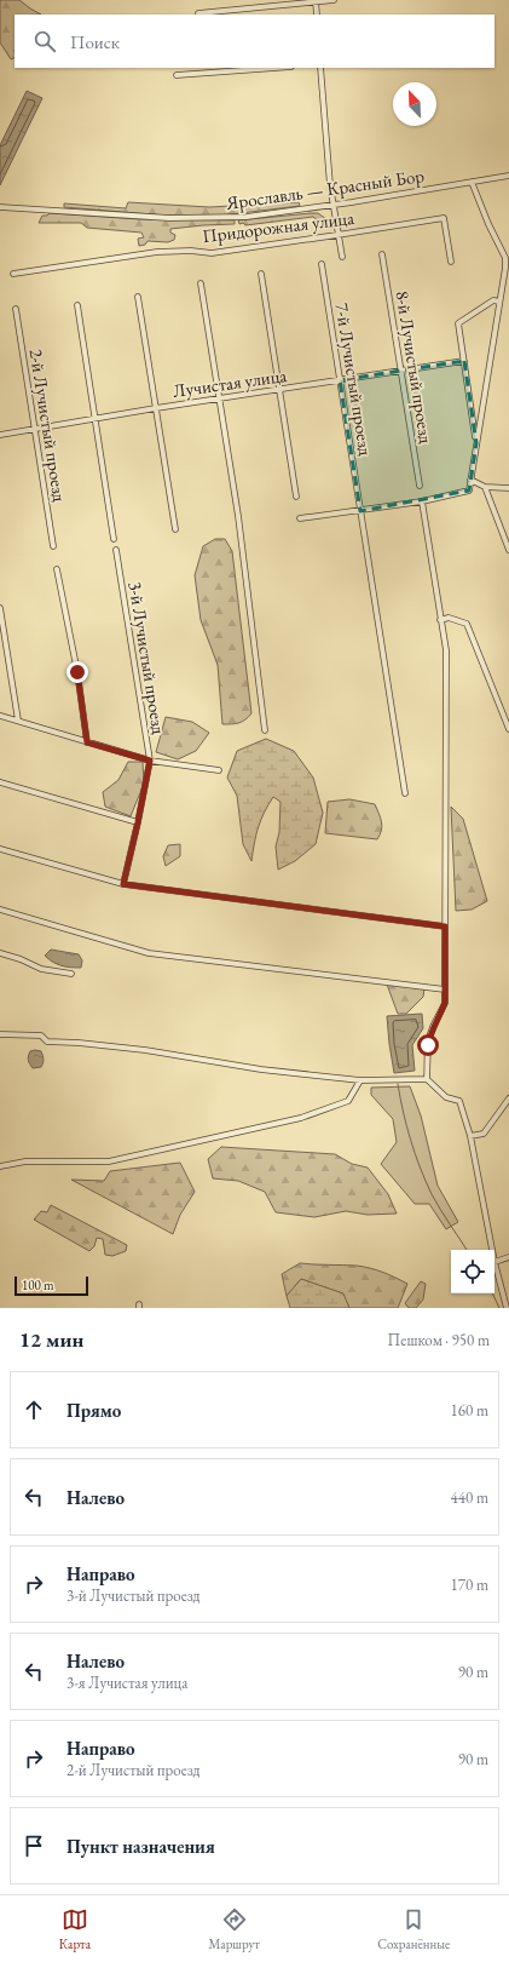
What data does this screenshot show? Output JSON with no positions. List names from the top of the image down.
{
  "streets": {
    "street": [
      "Ярославль — Красный Бор",
      "Придорожная улица",
      "8-й Лучистый проезд",
      "7-й Лучистый проезд",
      "Лучистая улица",
      "2-й Лучистый проезд",
      "3-й Лучистый проезд"
    ]
  },
  "crossings": [
    ["8-й Лучистый проезд", "Лучистая улица"],
    ["7-й Лучистый проезд", "Лучистая улица"],
    ["Лучистая улица", "2-й Лучистый проезд"]
  ],
  "scale_bar": "100 m",
  "north": "top left",
  "page": {
    "search": "Поиск",
    "scale": "100 m",
    "heading": ["12 мин", "Пешком · 950 m"],
    "list": [
      ["Прямо", "160 m"],
      ["Налево", "440 m"],
      ["Направо", "3-й Лучистый проезд", "170 m"],
      ["Налево", "3-я Лучистая улица", "90 m"],
      ["Направо", "2-й Лучистый проезд", "90 m"],
      "Пункт назначения"
    ],
    "nav": ["Карта", "Маршрут", "Сохранённые"]
  }
}
